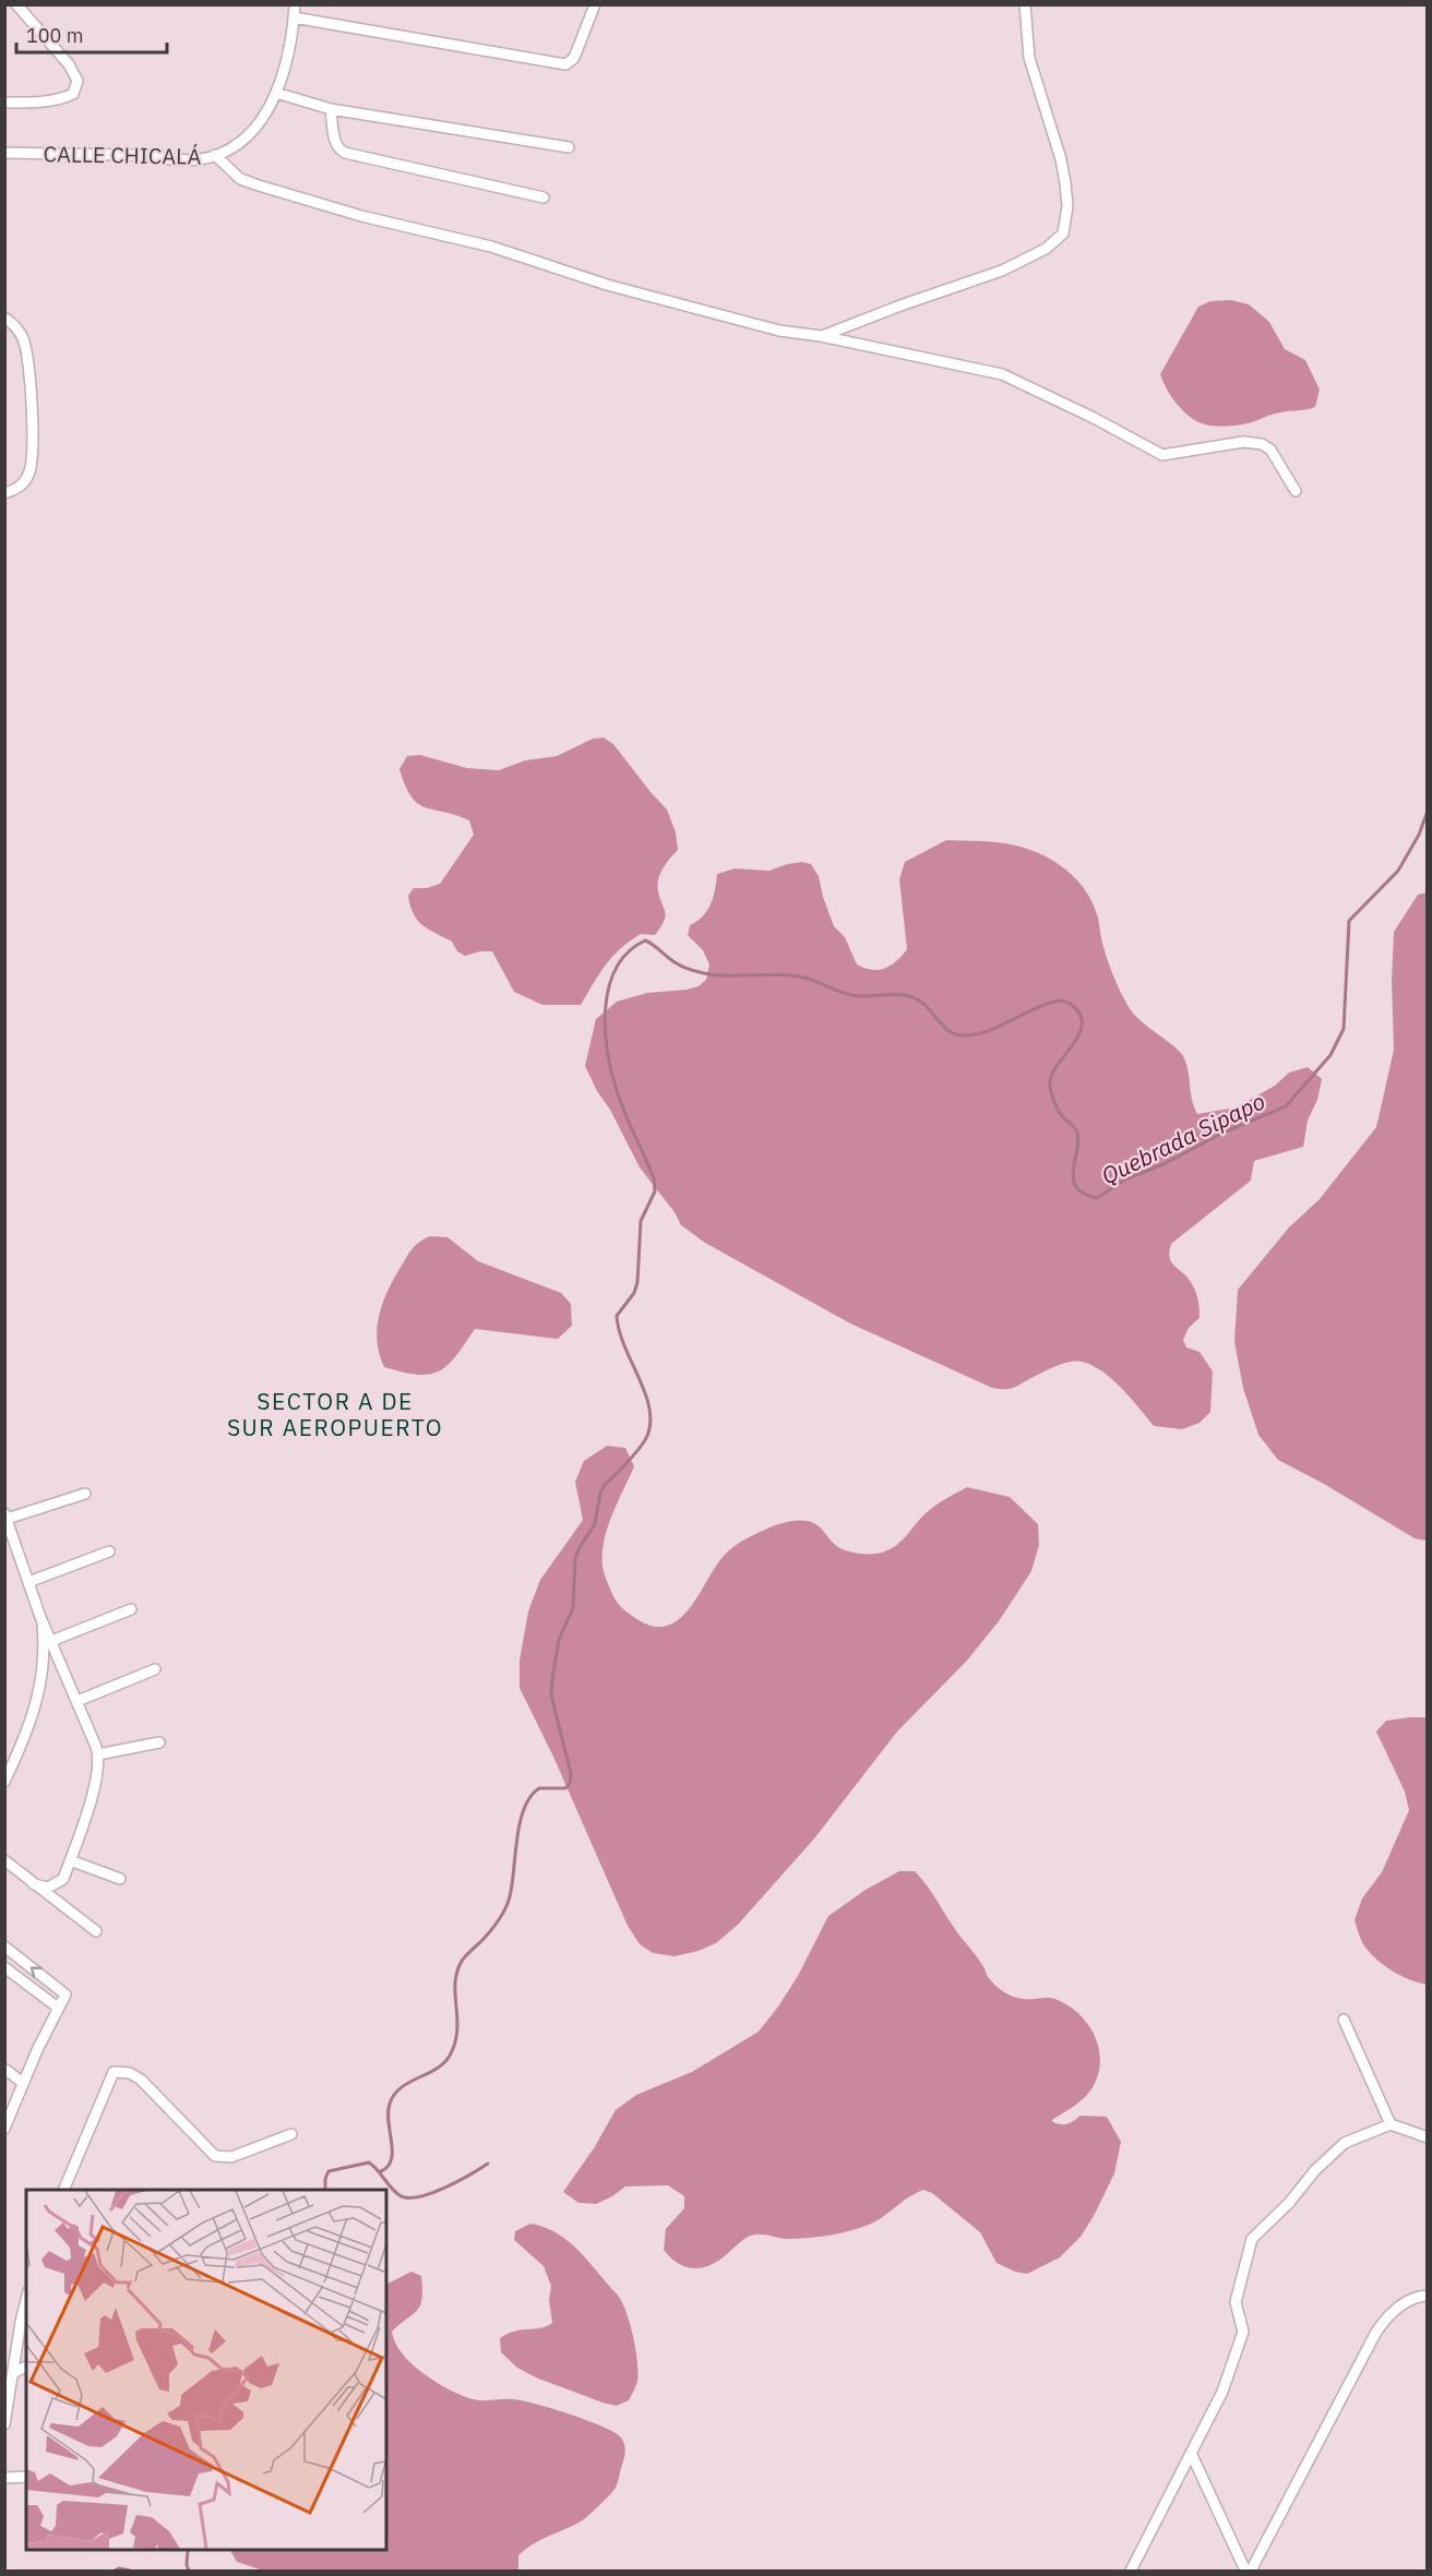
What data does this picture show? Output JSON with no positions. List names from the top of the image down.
{
  "streets": {
    "street": ["CALLE CHICALÁ"]
  },
  "districts": ["SECTOR A DE SUR AEROPUERTO"],
  "water": ["Quebrada Sipapo"],
  "scale_bar": "100 m"
}
